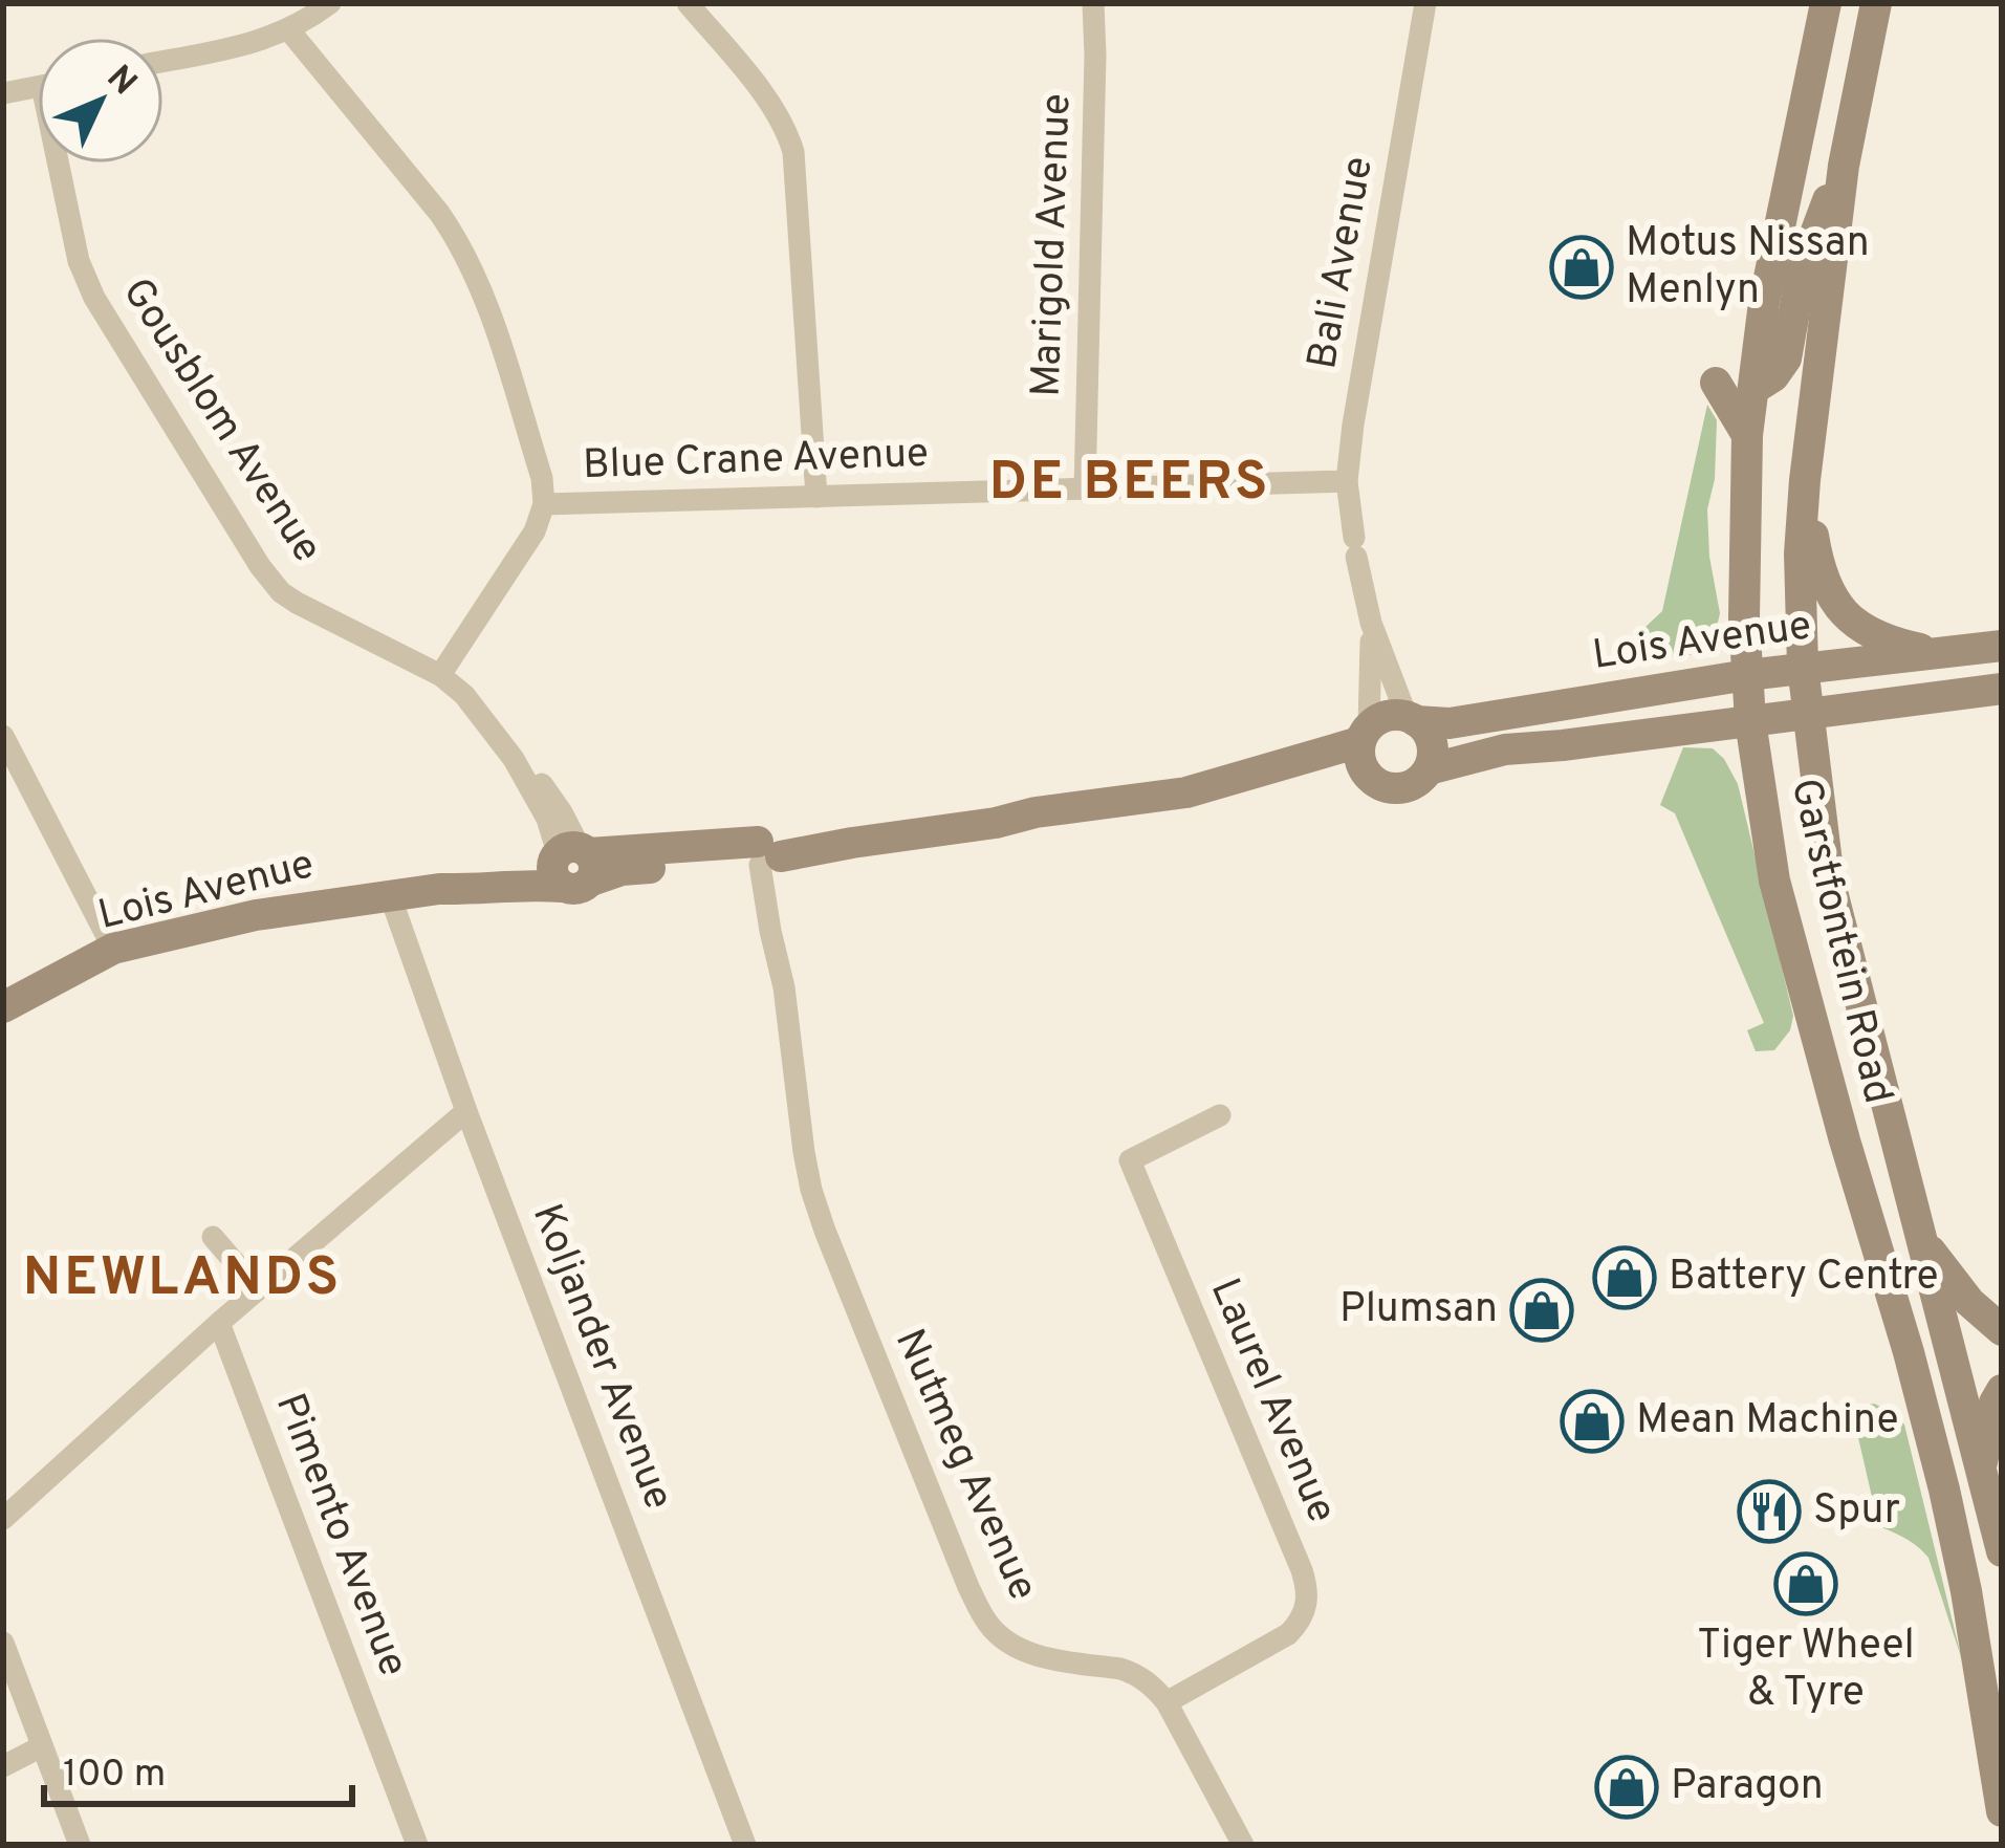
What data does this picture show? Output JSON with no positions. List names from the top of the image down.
{
  "streets": {
    "main road": ["Lois Avenue", "Garstfontein Road"],
    "street": [
      "Marigold Avenue",
      "Bali Avenue",
      "Gousblom Avenue",
      "Blue Crane Avenue",
      "Koljander Avenue",
      "Laurel Avenue",
      "Nutmeg Avenue",
      "Pimento Avenue"
    ]
  },
  "crossings": [
    ["Marigold Avenue", "Blue Crane Avenue"],
    ["Bali Avenue", "Blue Crane Avenue"],
    ["Bali Avenue", "Lois Avenue"],
    ["Gousblom Avenue", "Lois Avenue"],
    ["Lois Avenue", "Garstfontein Road"],
    ["Lois Avenue", "Koljander Avenue"],
    ["Lois Avenue", "Nutmeg Avenue"],
    ["Laurel Avenue", "Nutmeg Avenue"]
  ],
  "districts": ["DE BEERS", "NEWLANDS"],
  "places": {
    "shop": [
      "Motus Nissan Menlyn",
      "Battery Centre",
      "Plumsan",
      "Mean Machine",
      "Tiger Wheel & Tyre",
      "Paragon"
    ],
    "restaurant": ["Spur"]
  },
  "scale_bar": "100 m",
  "north": "top right"
}
